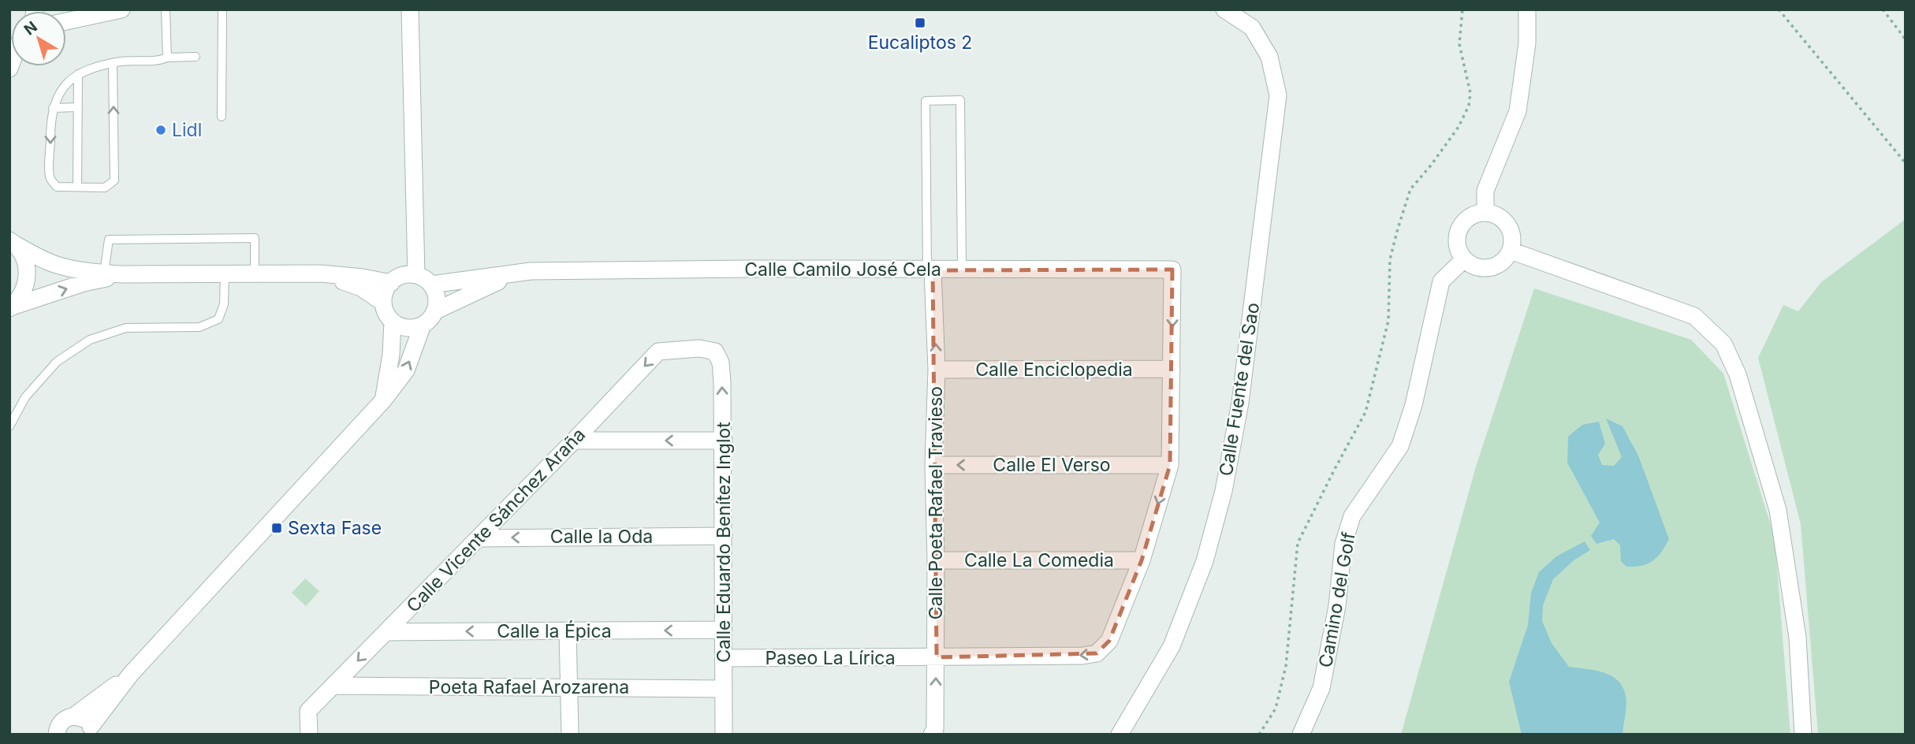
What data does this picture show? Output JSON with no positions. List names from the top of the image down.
{
  "streets": {
    "street": [
      "Calle Camilo José Cela",
      "Calle Enciclopedia",
      "Calle Fuente del Sao",
      "Calle El Verso",
      "Calle Poeta Rafael Travieso",
      "Calle Vicente Sánchez Araña",
      "Calle la Oda",
      "Calle Eduardo Benítez Inglot",
      "Calle La Comedia",
      "Camino del Golf",
      "Calle la Épica",
      "Paseo La Lírica",
      "Poeta Rafael Arozarena"
    ]
  },
  "crossings": [
    ["Calle Camilo José Cela", "Calle Poeta Rafael Travieso"],
    ["Calle Camilo José Cela", "Paseo La Lírica"],
    ["Calle Enciclopedia", "Calle Poeta Rafael Travieso"],
    ["Calle Enciclopedia", "Paseo La Lírica"],
    ["Calle El Verso", "Calle Poeta Rafael Travieso"],
    ["Calle El Verso", "Paseo La Lírica"],
    ["Calle Poeta Rafael Travieso", "Calle La Comedia"],
    ["Calle Poeta Rafael Travieso", "Paseo La Lírica"],
    ["Calle Vicente Sánchez Araña", "Calle la Oda"],
    ["Calle Vicente Sánchez Araña", "Calle Eduardo Benítez Inglot"],
    ["Calle Vicente Sánchez Araña", "Calle la Épica"],
    ["Calle Vicente Sánchez Araña", "Poeta Rafael Arozarena"],
    ["Calle la Oda", "Calle Eduardo Benítez Inglot"],
    ["Calle Eduardo Benítez Inglot", "Calle la Épica"],
    ["Calle Eduardo Benítez Inglot", "Paseo La Lírica"],
    ["Calle Eduardo Benítez Inglot", "Poeta Rafael Arozarena"],
    ["Calle La Comedia", "Paseo La Lírica"]
  ],
  "one_way": [
    "Calle El Verso",
    "Calle Poeta Rafael Travieso",
    "Calle Vicente Sánchez Araña",
    "Calle la Épica",
    "Paseo La Lírica"
  ],
  "places": {
    "transit": ["Eucaliptos 2", "Sexta Fase"],
    "other": ["Lidl"]
  },
  "north": "top left"
}
